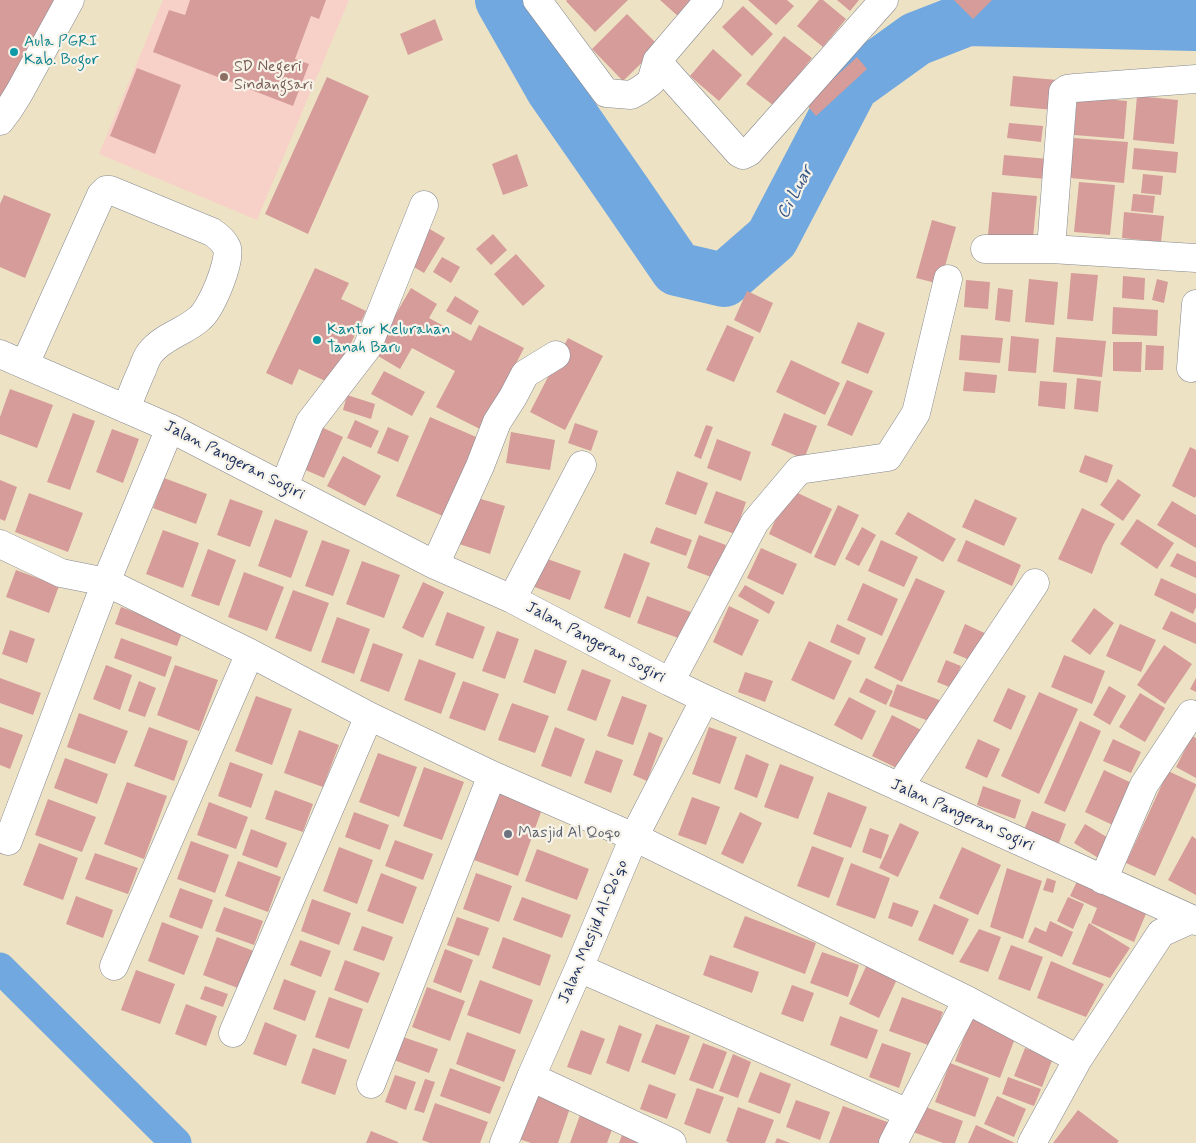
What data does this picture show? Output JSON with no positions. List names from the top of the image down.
{
  "streets": {
    "street": ["Jalan Pangeran Sogiri", "Jalan Mesjid Al-Qo'qo"]
  },
  "crossings": [
    ["Jalan Pangeran Sogiri", "Jalan Mesjid Al-Qo'qo"]
  ],
  "water": ["Ci Luar"],
  "places": [
    "Aula PGRI Kab. Bogor",
    "SD Negeri Sindangsari",
    "Kantor Kelurahan Tanah Baru",
    "Masjid Al Qoqo"
  ]
}
